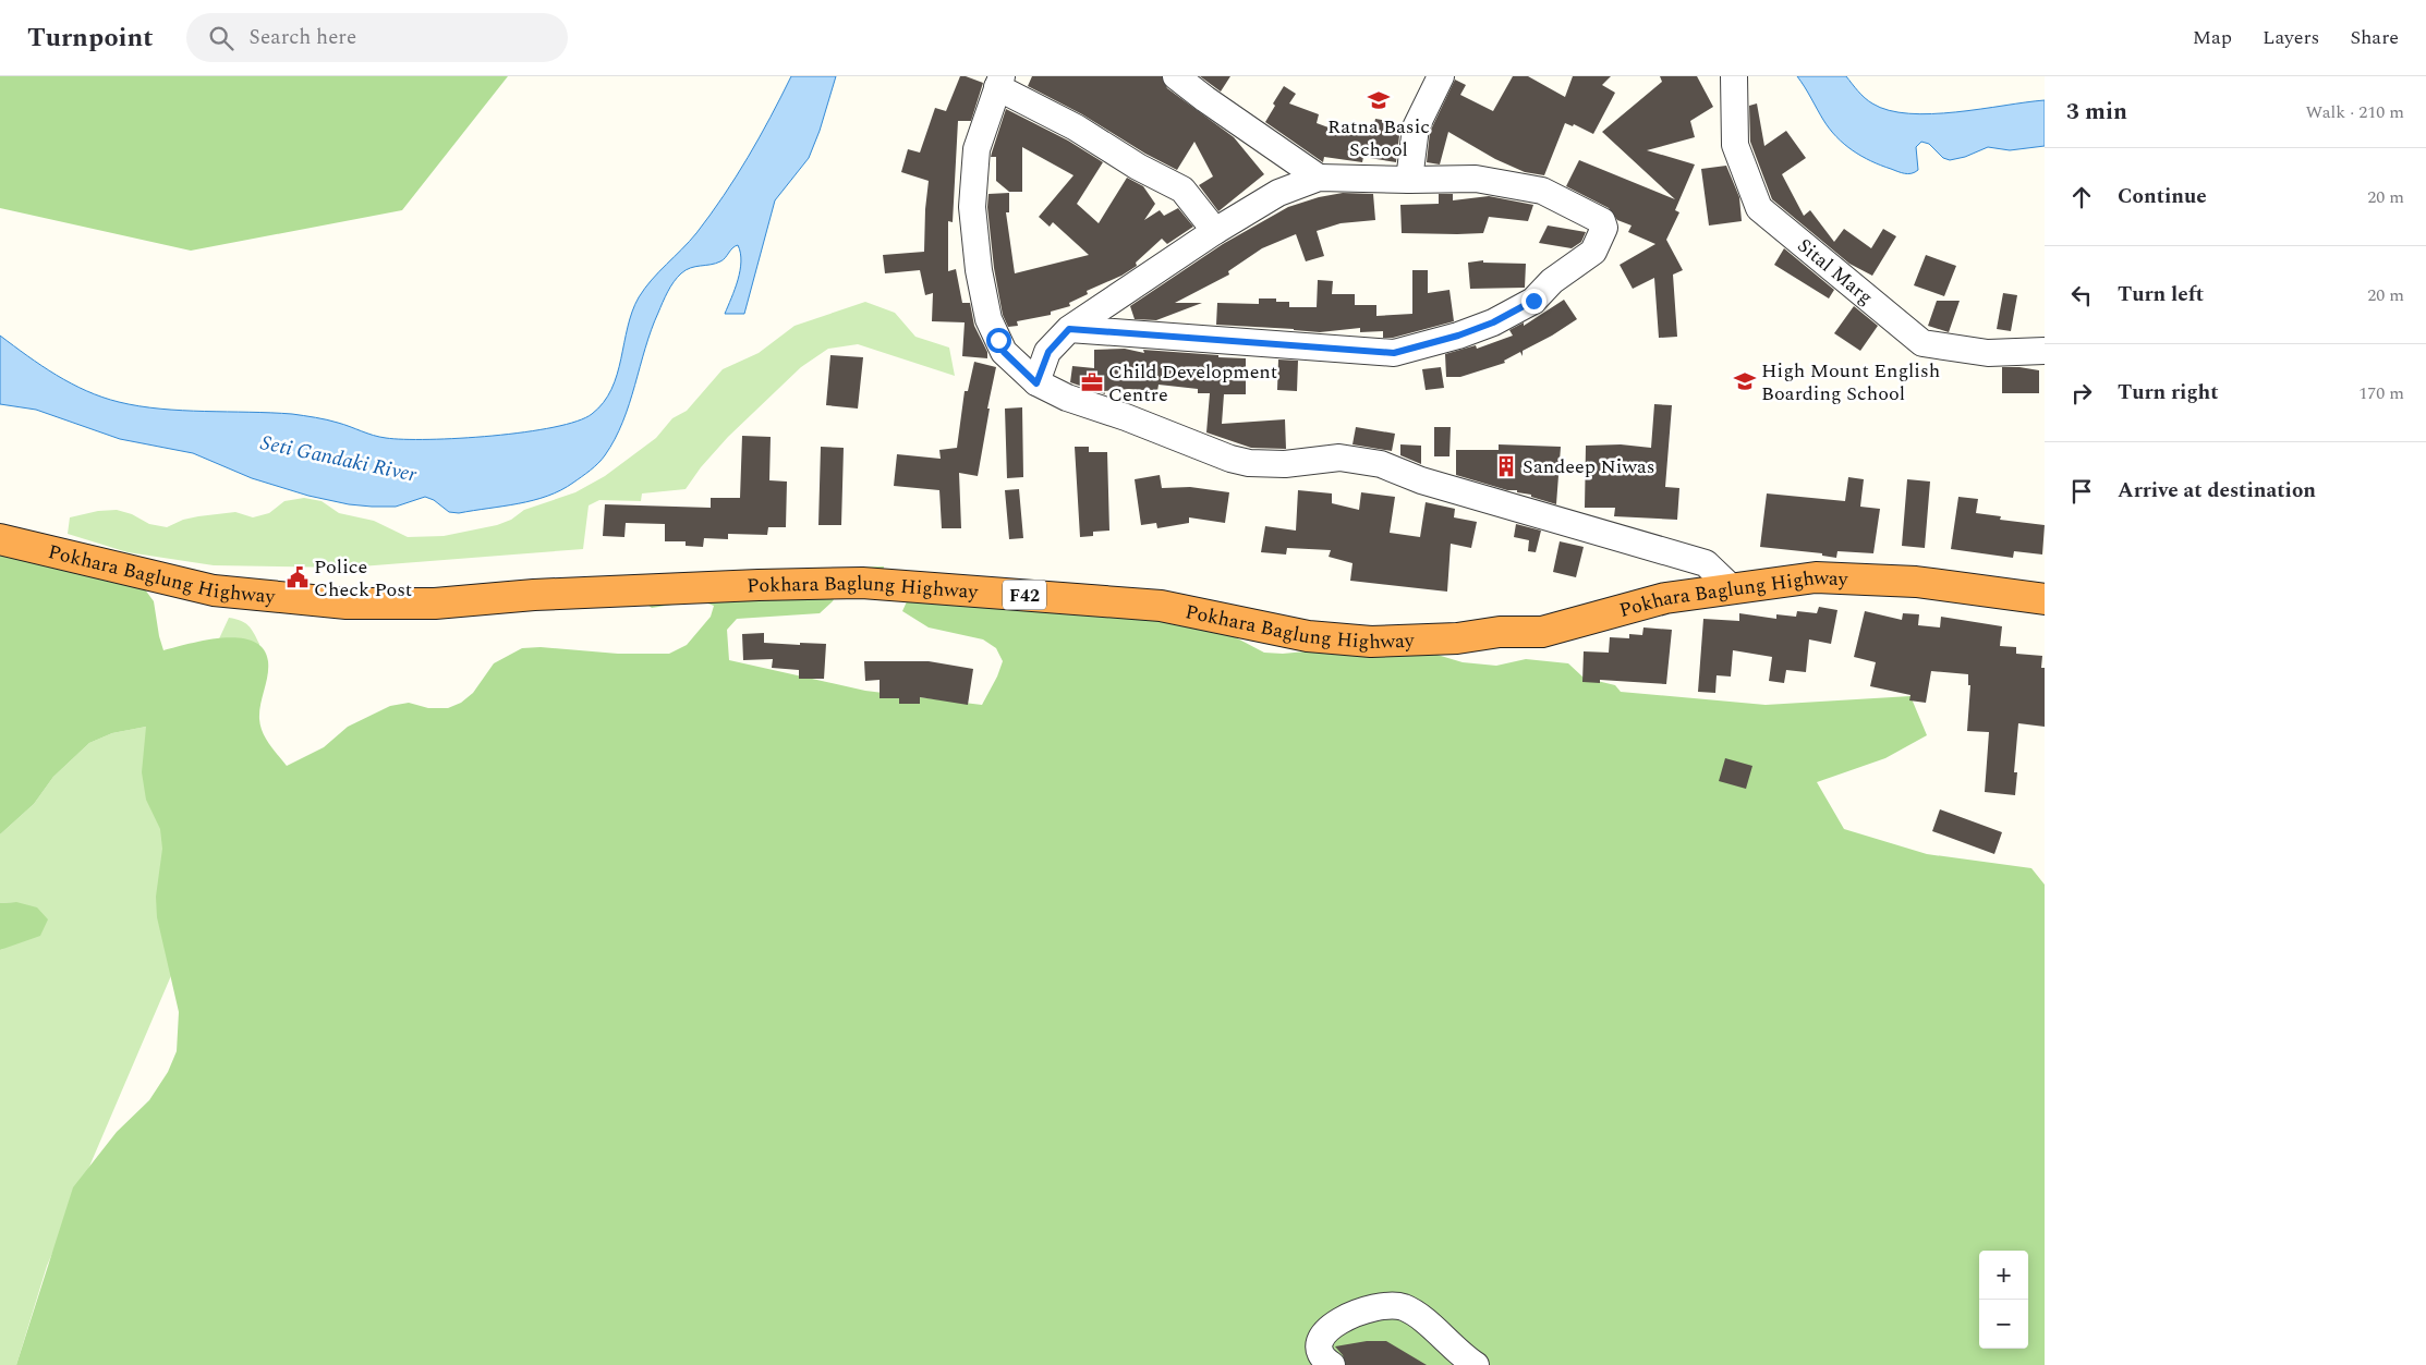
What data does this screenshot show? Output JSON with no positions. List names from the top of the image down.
{
  "streets": {
    "highway": ["Pokhara Baglung Highway", "F42"],
    "street": ["Sital Marg"]
  },
  "water": ["Seti Gandaki River"],
  "places": {
    "school or university": ["Ratna Basic School", "High Mount English Boarding School"],
    "office": ["Child Development Centre"],
    "building": ["Sandeep Niwas"],
    "public building": ["Police Check Post"]
  },
  "page": {
    "header": "Turnpoint",
    "search": "Search here",
    "nav": ["Map", "Layers", "Share"],
    "heading": ["3 min", "Walk · 210 m"],
    "list": [
      ["Continue", "20 m"],
      ["Turn left", "20 m"],
      ["Turn right", "170 m"],
      "Arrive at destination"
    ],
    "map_buttons": ["+", "−"]
  }
}
